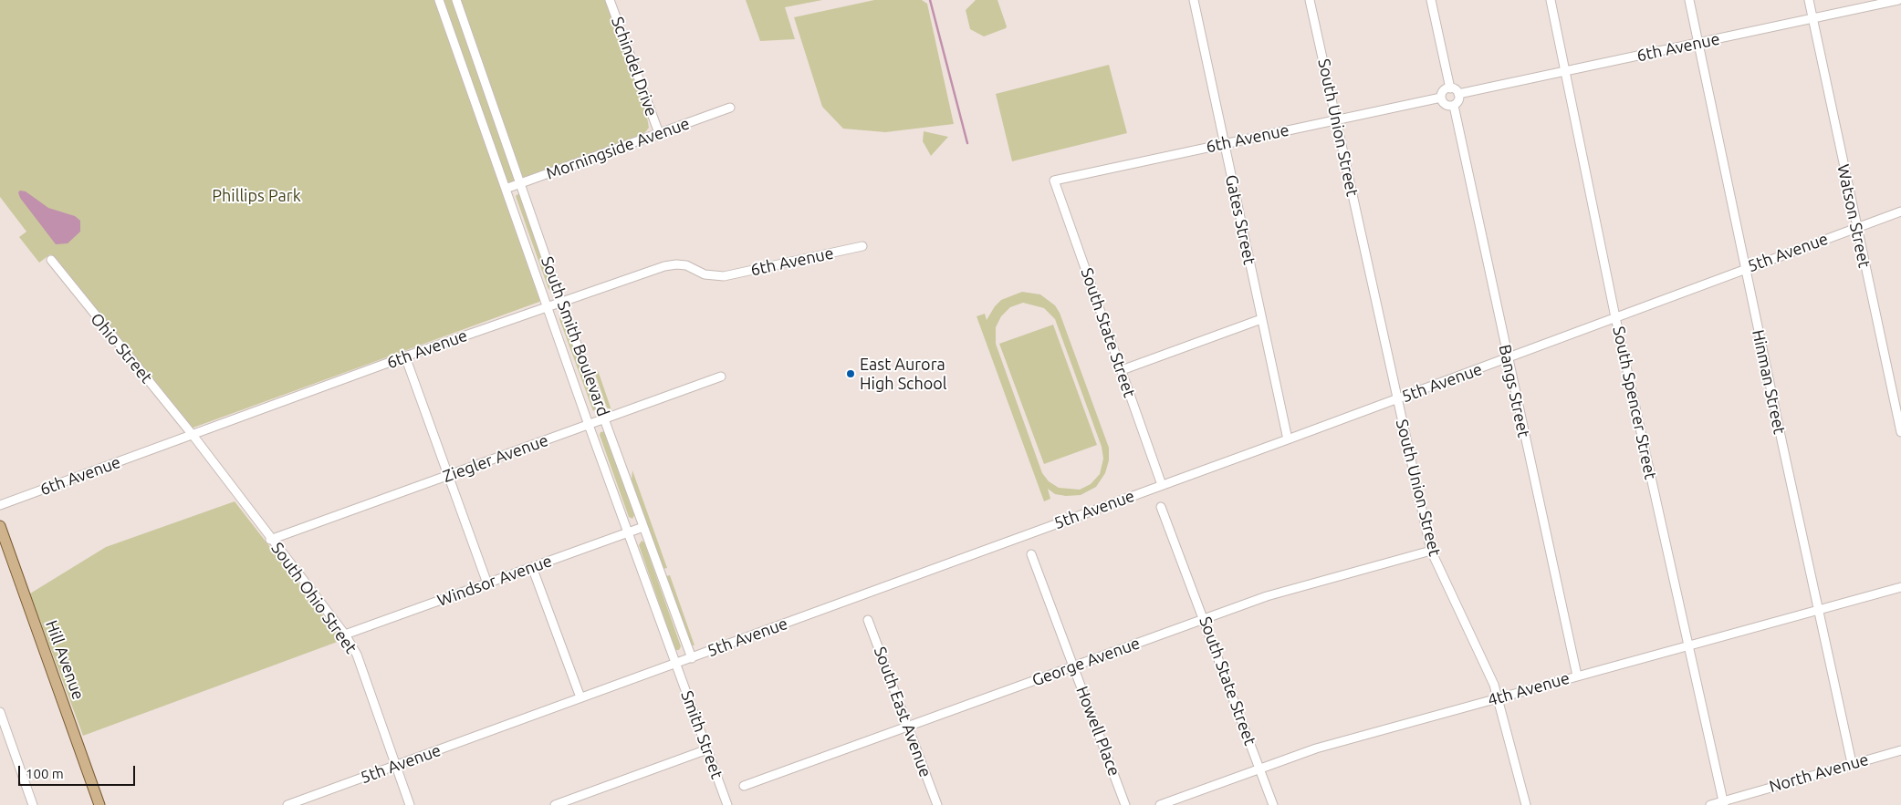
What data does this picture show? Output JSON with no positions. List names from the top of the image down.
{
  "streets": {
    "main road": ["Hill Avenue"],
    "street": [
      "6th Avenue",
      "Schindel Drive",
      "South Union Street",
      "Morningside Avenue",
      "Watson Street",
      "Gates Street",
      "5th Avenue",
      "South State Street",
      "South Smith Boulevard",
      "Ohio Street",
      "Hinman Street",
      "Bangs Street",
      "South Spencer Street",
      "Ziegler Avenue",
      "Windsor Avenue",
      "South Ohio Street",
      "George Avenue",
      "4th Avenue",
      "South East Avenue",
      "Howell Place",
      "Smith Street",
      "North Avenue"
    ]
  },
  "crossings": [
    ["6th Avenue", "South Union Street"],
    ["6th Avenue", "Watson Street"],
    ["6th Avenue", "Gates Street"],
    ["6th Avenue", "South State Street"],
    ["6th Avenue", "South Smith Boulevard"],
    ["6th Avenue", "Ohio Street"],
    ["6th Avenue", "Hinman Street"],
    ["6th Avenue", "Bangs Street"],
    ["6th Avenue", "South Spencer Street"],
    ["6th Avenue", "South Ohio Street"],
    ["Schindel Drive", "Morningside Avenue"],
    ["South Union Street", "5th Avenue"],
    ["South Union Street", "George Avenue"],
    ["South Union Street", "4th Avenue"],
    ["Morningside Avenue", "South Smith Boulevard"],
    ["Watson Street", "5th Avenue"],
    ["Gates Street", "5th Avenue"],
    ["5th Avenue", "South State Street"],
    ["5th Avenue", "South Smith Boulevard"],
    ["5th Avenue", "Hinman Street"],
    ["5th Avenue", "Bangs Street"],
    ["5th Avenue", "South Spencer Street"],
    ["5th Avenue", "South Ohio Street"],
    ["5th Avenue", "Smith Street"],
    ["South State Street", "George Avenue"],
    ["South State Street", "4th Avenue"],
    ["South Smith Boulevard", "Ziegler Avenue"],
    ["South Smith Boulevard", "Windsor Avenue"],
    ["South Smith Boulevard", "Smith Street"],
    ["Ohio Street", "South Ohio Street"],
    ["Hinman Street", "4th Avenue"],
    ["Hinman Street", "North Avenue"],
    ["Bangs Street", "4th Avenue"],
    ["South Spencer Street", "4th Avenue"],
    ["South Spencer Street", "North Avenue"],
    ["Ziegler Avenue", "South Ohio Street"],
    ["Windsor Avenue", "South Ohio Street"],
    ["George Avenue", "South East Avenue"],
    ["George Avenue", "Howell Place"]
  ],
  "parks": ["Phillips Park"],
  "places": ["East Aurora High School"],
  "scale_bar": "100 m"
}
